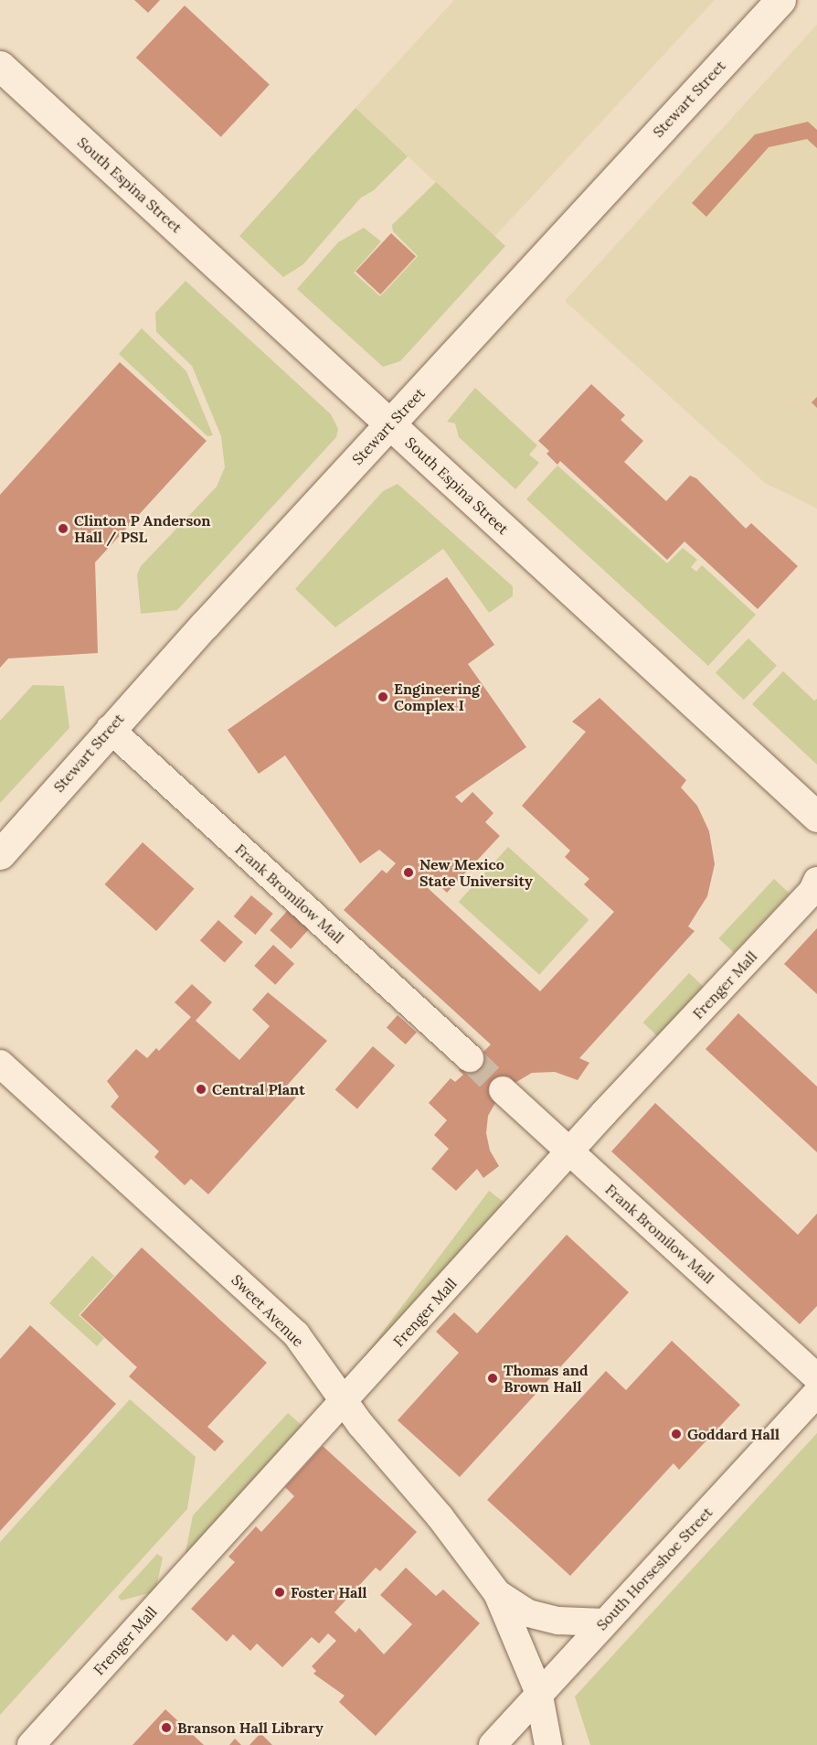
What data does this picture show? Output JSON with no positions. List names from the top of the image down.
{
  "streets": {
    "street": [
      "Stewart Street",
      "South Espina Street",
      "Frank Bromilow Mall",
      "Frenger Mall",
      "Sweet Avenue",
      "South Horseshoe Street"
    ]
  },
  "crossings": [
    ["Stewart Street", "South Espina Street"],
    ["Stewart Street", "Frank Bromilow Mall"],
    ["Frank Bromilow Mall", "Frenger Mall"],
    ["Frenger Mall", "Sweet Avenue"],
    ["Sweet Avenue", "South Horseshoe Street"]
  ],
  "places": [
    "Clinton P Anderson Hall / PSL",
    "Engineering Complex I",
    "New Mexico State University",
    "Central Plant",
    "Thomas and Brown Hall",
    "Goddard Hall",
    "Foster Hall",
    "Branson Hall Library"
  ]
}
